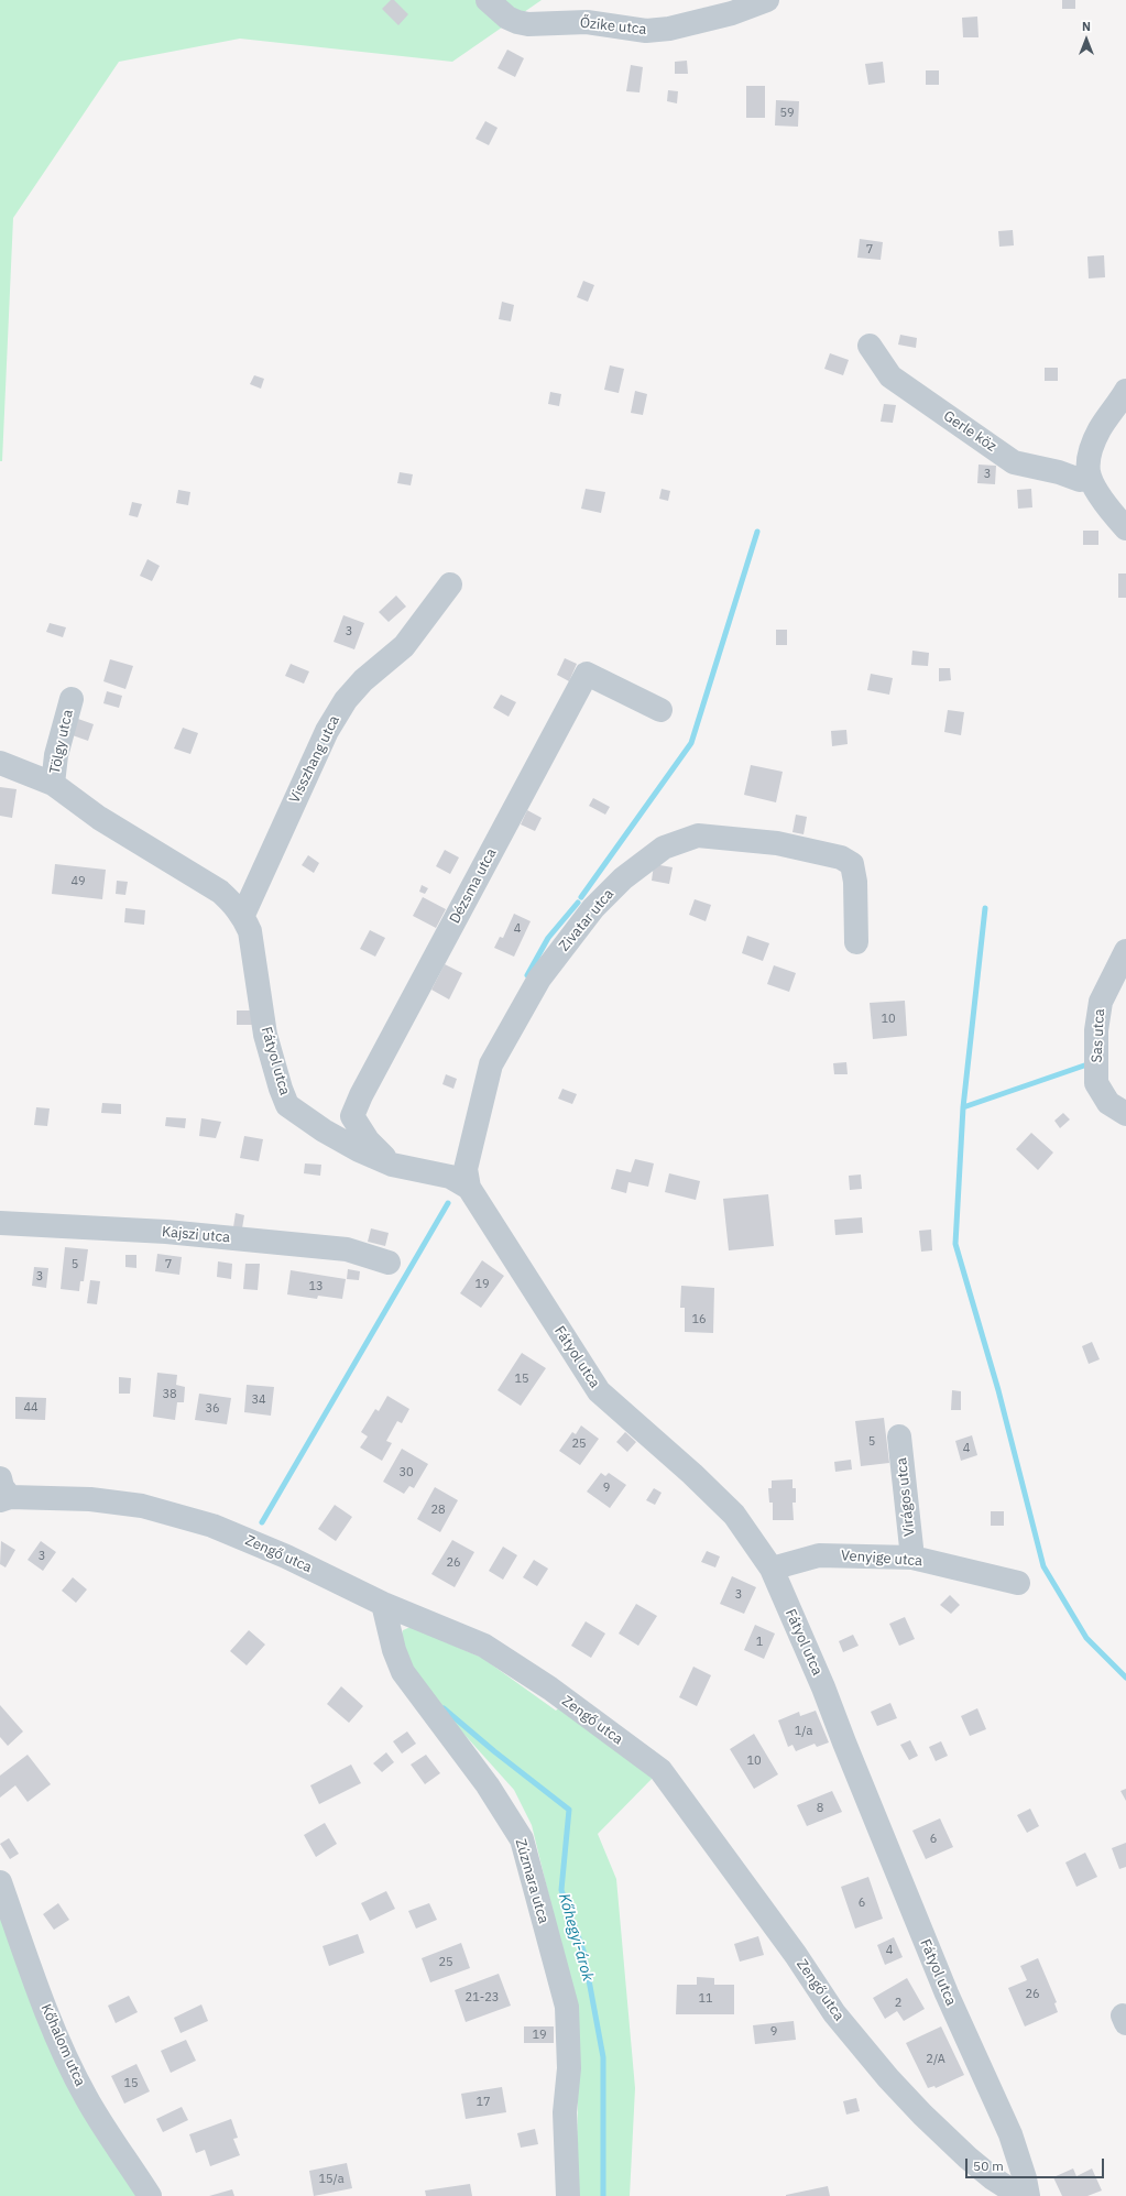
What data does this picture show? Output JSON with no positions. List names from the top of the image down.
{
  "streets": {
    "street": [
      "Őzike utca",
      "Gerle köz",
      "Tölgy utca",
      "Visszhang utca",
      "Dézsma utca",
      "Zivatar utca",
      "Sas utca",
      "Fátyol utca",
      "Kajszi utca",
      "Virágos utca",
      "Zengő utca",
      "Venyige utca",
      "Zúzmara utca",
      "Kőhalom utca"
    ]
  },
  "crossings": [
    ["Tölgy utca", "Fátyol utca"],
    ["Visszhang utca", "Fátyol utca"],
    ["Dézsma utca", "Fátyol utca"],
    ["Zivatar utca", "Fátyol utca"],
    ["Fátyol utca", "Venyige utca"],
    ["Virágos utca", "Venyige utca"],
    ["Zengő utca", "Zúzmara utca"]
  ],
  "water": ["Kőhegyi-árok"],
  "house_numbers": [
    "59",
    "7",
    "3",
    "3",
    "49",
    "4",
    "10",
    "5",
    "7",
    "3",
    "19",
    "13",
    "16",
    "15",
    "38",
    "34",
    "44",
    "36",
    "5",
    "25",
    "4",
    "30",
    "9",
    "28",
    "3",
    "26",
    "3",
    "1",
    "1/a",
    "10",
    "8",
    "6",
    "6",
    "4",
    "25",
    "26",
    "21-23",
    "11",
    "2",
    "9",
    "19",
    "2/A",
    "15",
    "17",
    "15/a"
  ],
  "scale_bar": "50 m",
  "north": "top"
}
